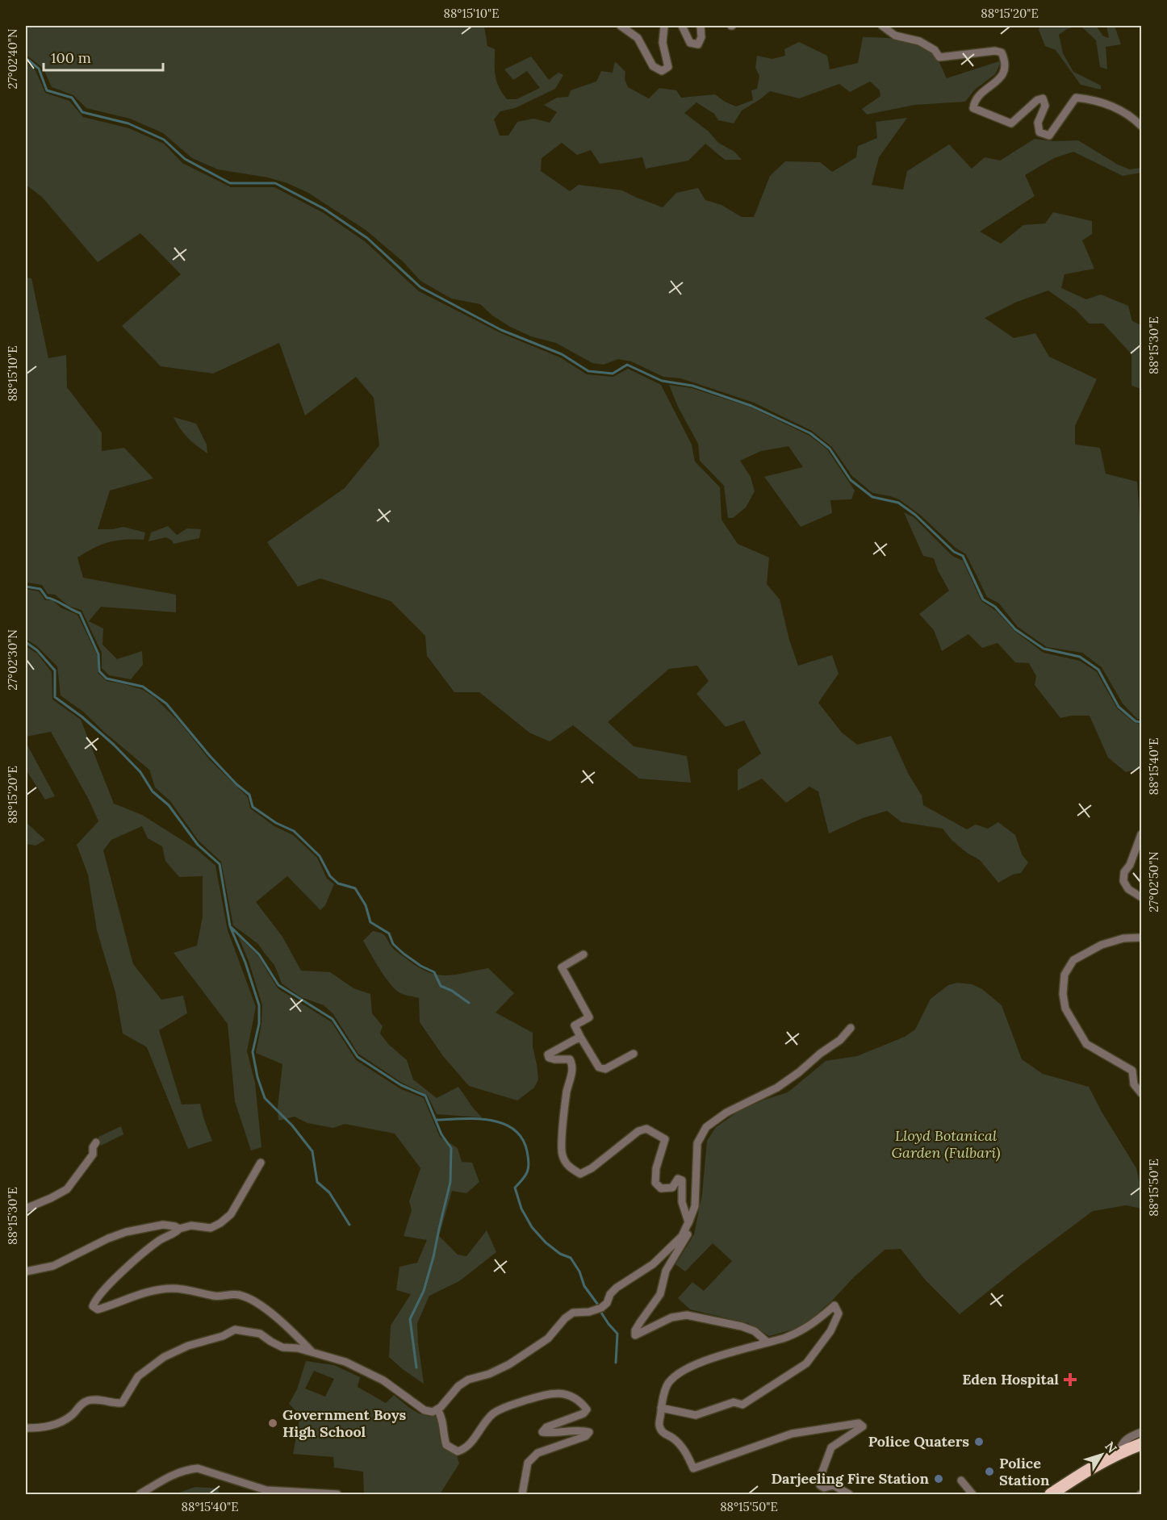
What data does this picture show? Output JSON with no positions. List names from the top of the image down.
{
  "parks": ["Lloyd Botanical Garden (Fulbari)"],
  "places": {
    "health": ["Eden Hospital"],
    "other": [
      "Government Boys High School",
      "Police Quaters",
      "Police Station",
      "Darjeeling Fire Station"
    ]
  },
  "scale_bar": "100 m",
  "north": "top right",
  "coordinates": [
    "88°15'10\"E",
    "88°15'20\"E",
    "27°02'40\"N",
    "88°15'30\"E",
    "27°02'30\"N",
    "88°15'40\"E",
    "27°02'50\"N",
    "88°15'50\"E"
  ]
}
